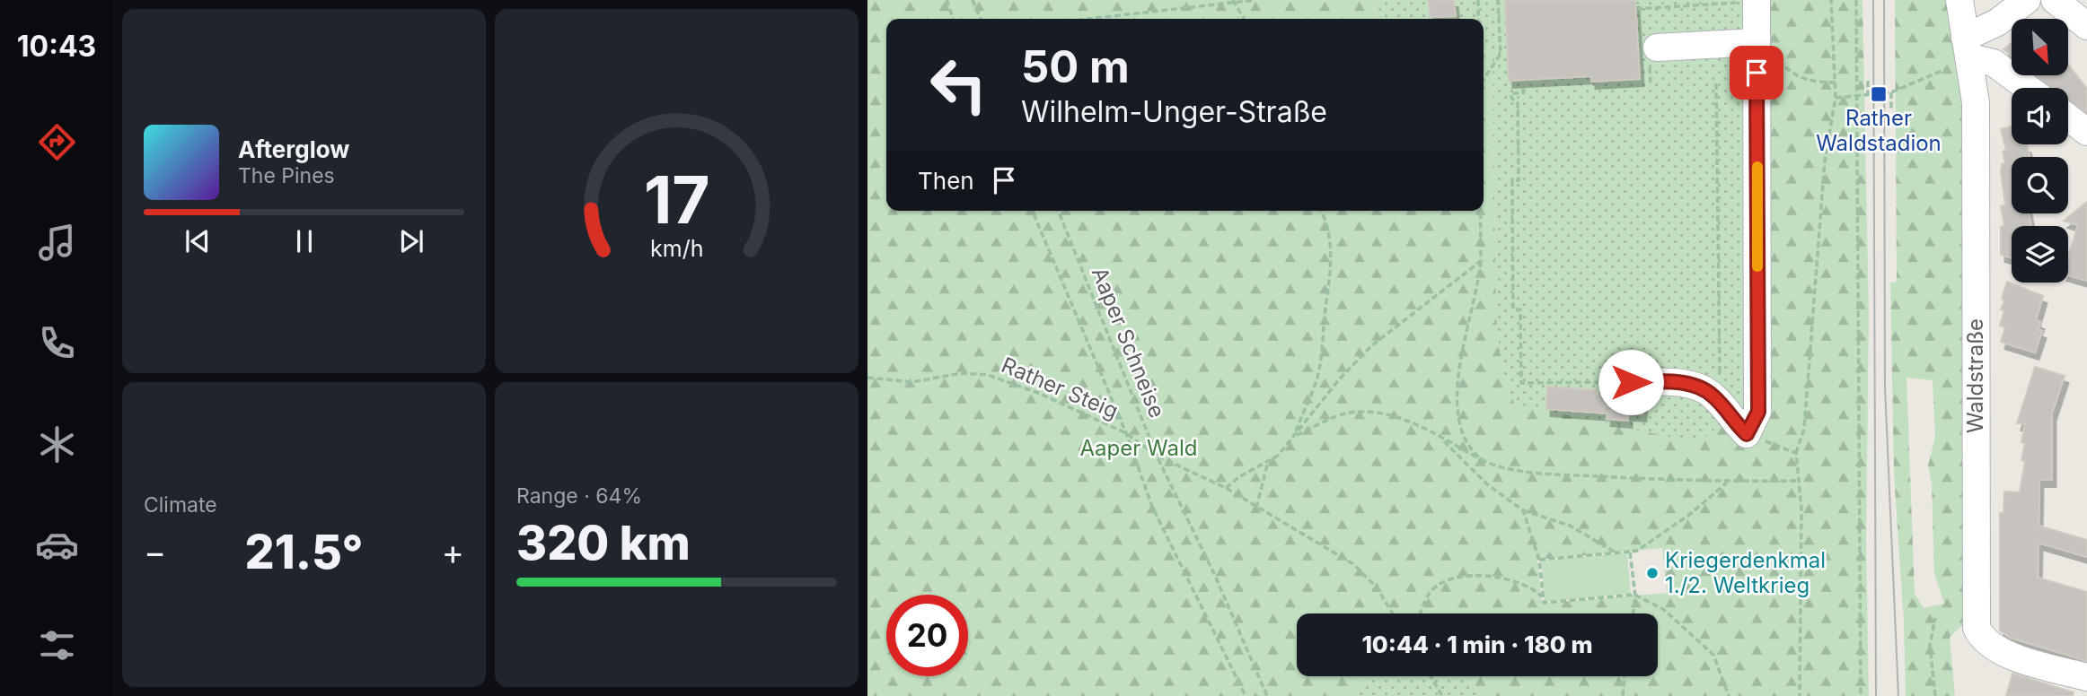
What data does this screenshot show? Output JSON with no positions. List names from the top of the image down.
{
  "streets": {
    "street": ["Waldstraße"],
    "path": ["Aaper Schneise", "Rather Steig"]
  },
  "crossings": [
    ["Aaper Schneise", "Rather Steig"]
  ],
  "parks": ["Aaper Wald"],
  "places": {
    "transit": ["Rather Waldstadion"],
    "other": ["Kriegerdenkmal 1./2. Weltkrieg"]
  },
  "north": "bottom right",
  "page": {
    "tabs": "10:43",
    "turn": ["50 m", "Wilhelm-Unger-Straße"],
    "song": ["Afterglow", "The Pines"],
    "then": "Then",
    "tile": [
      "Climate",
      ["Range · 64%", "320 km"]
    ],
    "heat": ["−", "21.5°", "+"],
    "limit": "20",
    "trip": "10:44 · 1 min · 180 m",
    "gauge": ["17", "km/h"]
  }
}
